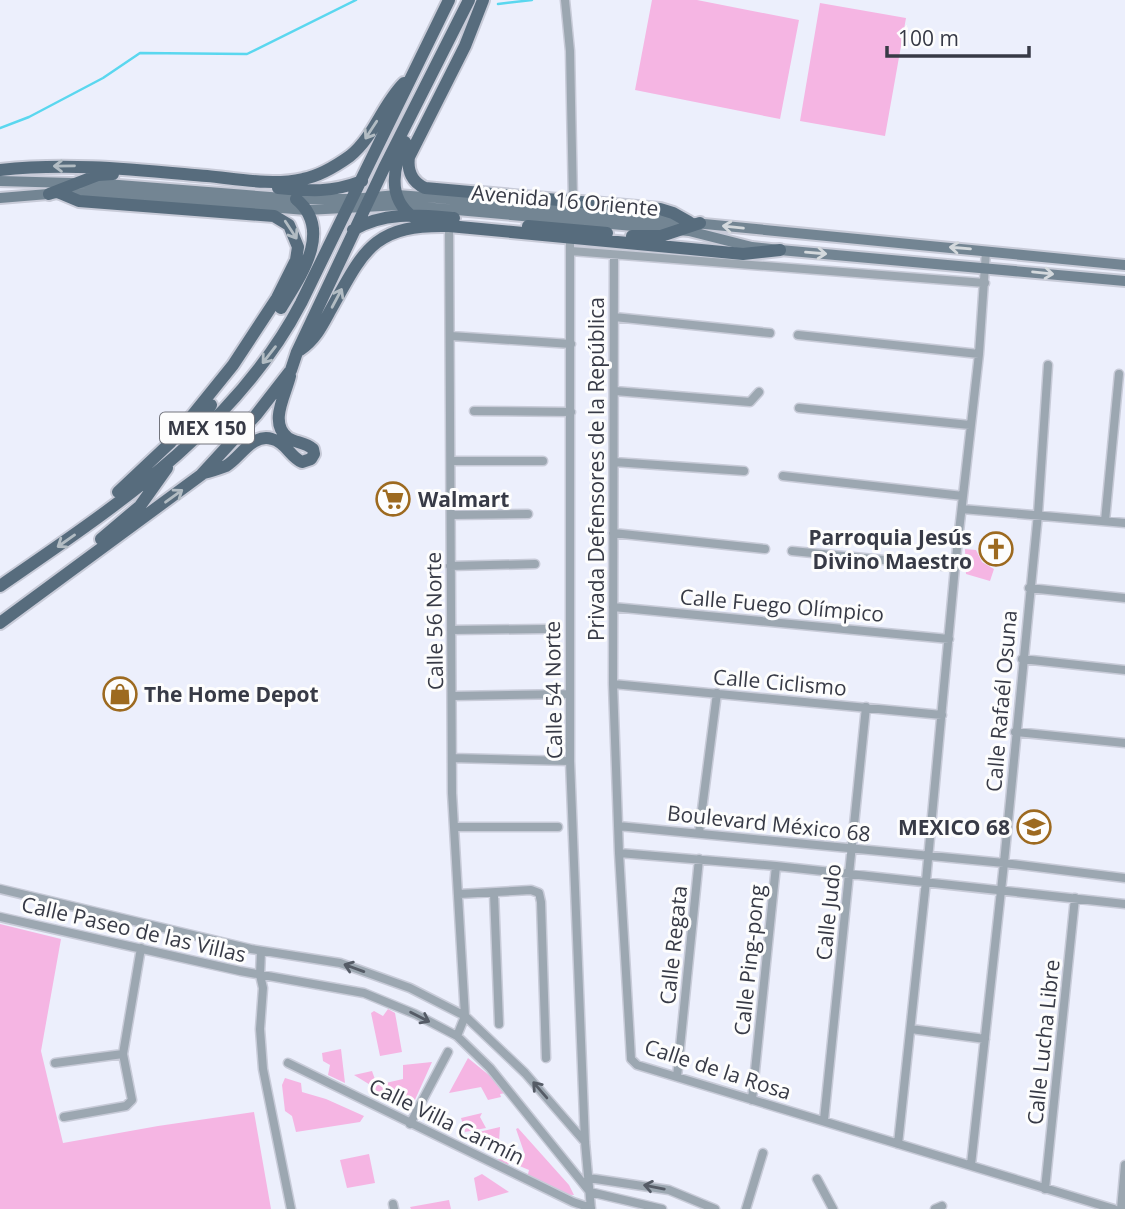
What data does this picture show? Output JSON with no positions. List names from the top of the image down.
{
  "streets": {
    "main road": ["Avenida 16 Oriente", "MEX 150"],
    "street": [
      "Privada Defensores de la República",
      "Calle Fuego Olímpico",
      "Calle 56 Norte",
      "Calle Ciclismo",
      "Calle 54 Norte",
      "Calle Rafaél Osuna",
      "Boulevard México 68",
      "Calle Judo",
      "Calle Paseo de las Villas",
      "Calle Regata",
      "Calle Ping-pong",
      "Calle Lucha Libre",
      "Calle de la Rosa",
      "Calle Villa Carmín"
    ]
  },
  "crossings": [
    ["Avenida 16 Oriente", "MEX 150"],
    ["Privada Defensores de la República", "Calle Fuego Olímpico"],
    ["Privada Defensores de la República", "Calle Ciclismo"],
    ["Privada Defensores de la República", "Calle de la Rosa"],
    ["Calle 56 Norte", "Calle Paseo de las Villas"],
    ["Calle Ciclismo", "Calle Judo"],
    ["Calle Ciclismo", "Calle de la Rosa"],
    ["Calle 54 Norte", "Calle Paseo de las Villas"],
    ["Calle 54 Norte", "Calle Villa Carmín"],
    ["Calle Rafaél Osuna", "Boulevard México 68"],
    ["Calle Rafaél Osuna", "Calle de la Rosa"],
    ["Boulevard México 68", "Calle Judo"],
    ["Boulevard México 68", "Calle Regata"],
    ["Boulevard México 68", "Calle Ping-pong"],
    ["Boulevard México 68", "Calle Lucha Libre"],
    ["Boulevard México 68", "Calle de la Rosa"],
    ["Calle Judo", "Calle de la Rosa"],
    ["Calle Regata", "Calle de la Rosa"],
    ["Calle Ping-pong", "Calle de la Rosa"],
    ["Calle Lucha Libre", "Calle de la Rosa"]
  ],
  "places": {
    "supermarket": ["Walmart"],
    "church": ["Parroquia Jesús Divino Maestro"],
    "shop": ["The Home Depot"],
    "school or university": ["MEXICO 68"]
  },
  "scale_bar": "100 m"
}
